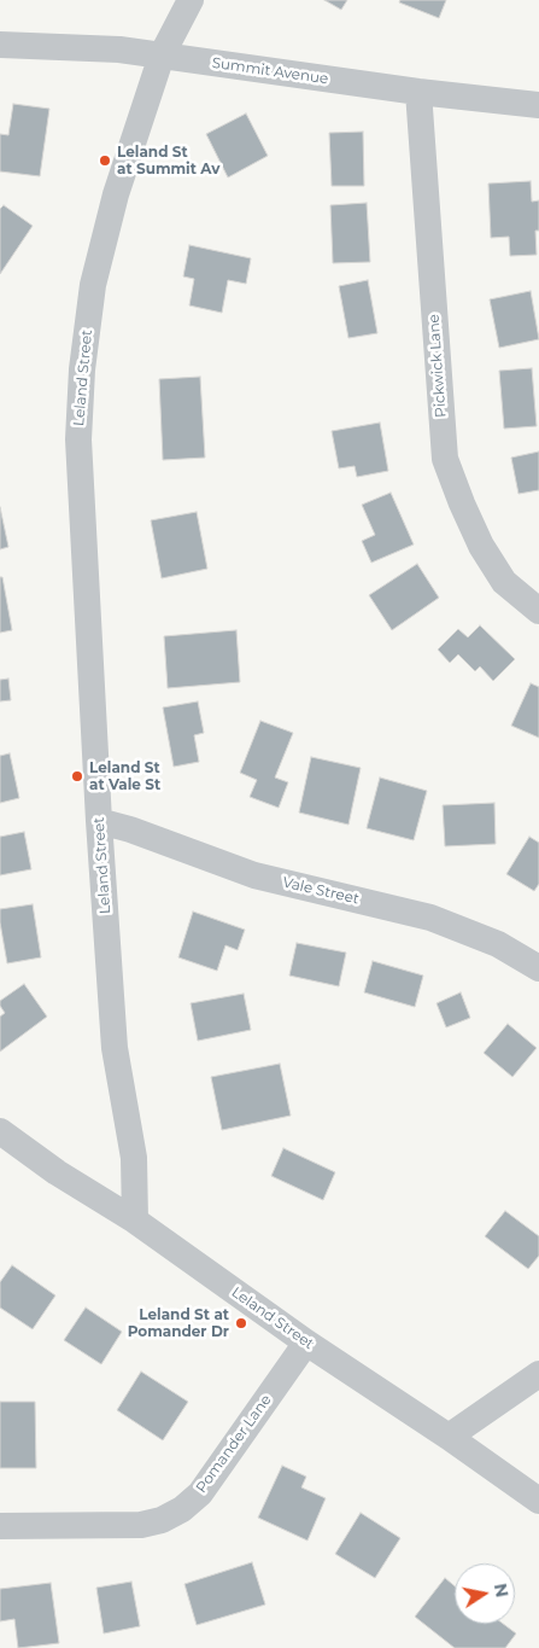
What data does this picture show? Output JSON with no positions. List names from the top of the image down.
{
  "streets": {
    "street": [
      "Summit Avenue",
      "Pickwick Lane",
      "Leland Street",
      "Vale Street",
      "Pomander Lane"
    ]
  },
  "crossings": [
    ["Summit Avenue", "Pickwick Lane"],
    ["Summit Avenue", "Leland Street"],
    ["Leland Street", "Vale Street"],
    ["Leland Street", "Pomander Lane"]
  ],
  "places": ["Leland St at Summit Av", "Leland St at Vale St", "Leland St at Pomander Dr"],
  "north": "right"
}
